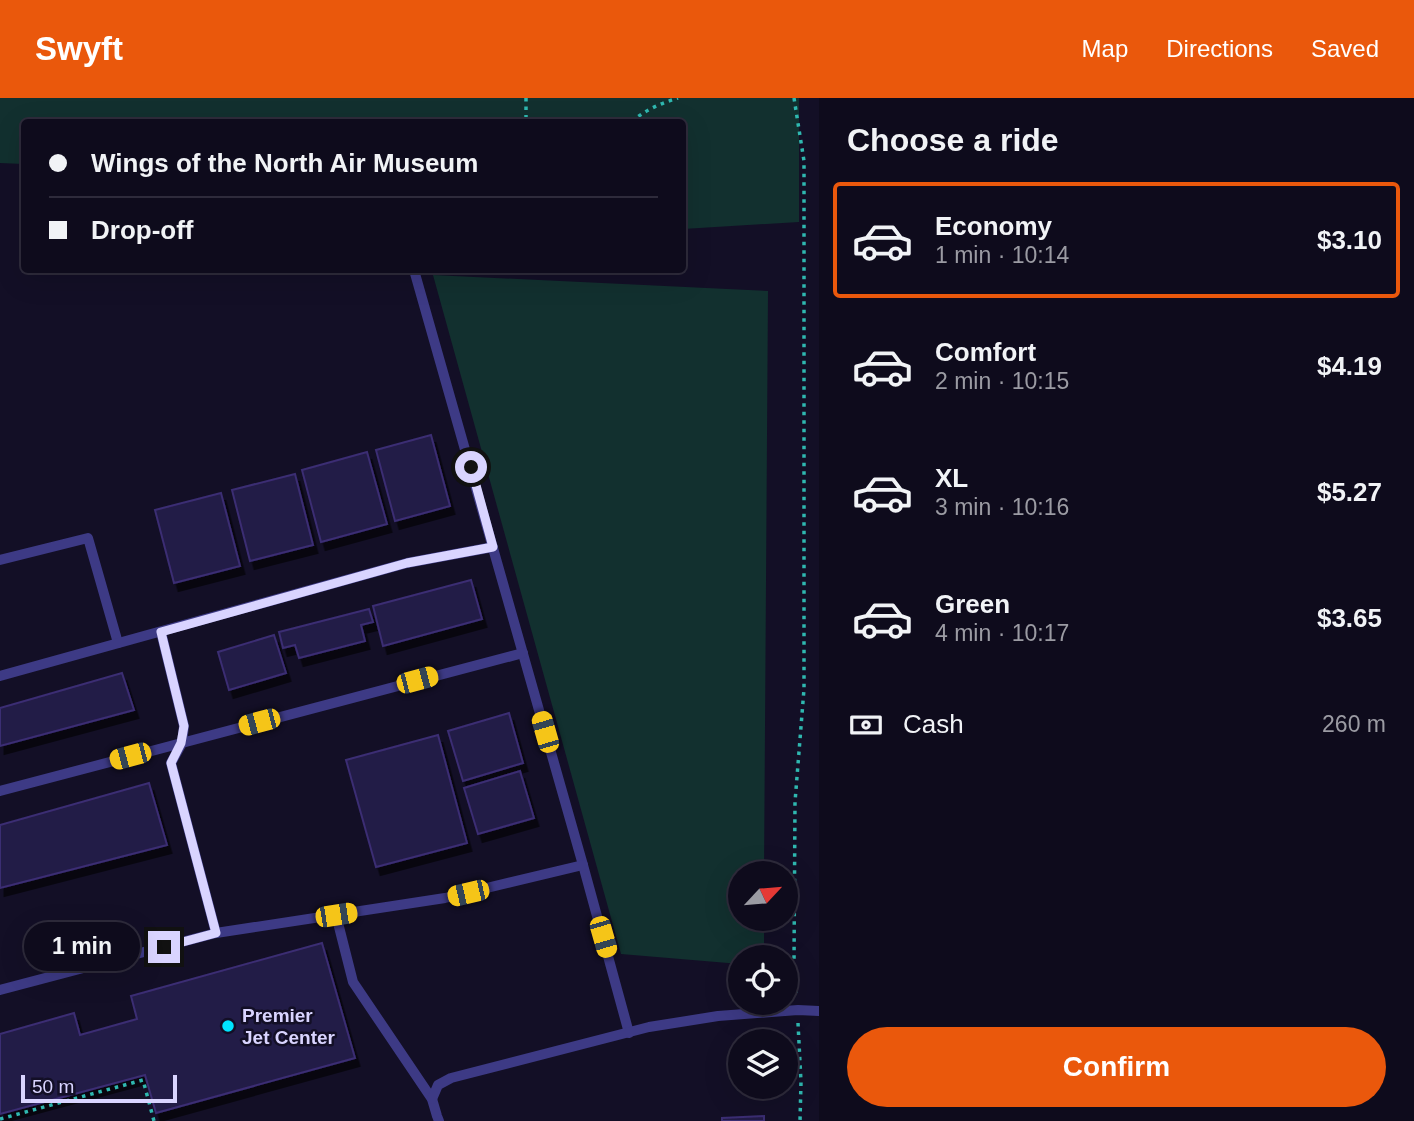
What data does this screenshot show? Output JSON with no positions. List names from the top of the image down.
{
  "places": ["Premier Jet Center"],
  "scale_bar": "50 m",
  "north": "top right",
  "page": {
    "header": "Swyft",
    "nav": ["Map", "Directions", "Saved"],
    "heading": "Choose a ride",
    "banner": ["Wings of the North Air Museum", "Drop-off"],
    "list": [
      {
        "name": "Economy",
        "note": "1 min · 10:14",
        "value": "$3.10"
      },
      {
        "name": "Comfort",
        "note": "2 min · 10:15",
        "value": "$4.19"
      },
      {
        "name": "XL",
        "note": "3 min · 10:16",
        "value": "$5.27"
      },
      {
        "name": "Green",
        "note": "4 min · 10:17",
        "value": "$3.65"
      }
    ],
    "pay": ["Cash", "260 m"],
    "bubble": "1 min",
    "buttons": "Confirm",
    "scale": "50 m"
  }
}
